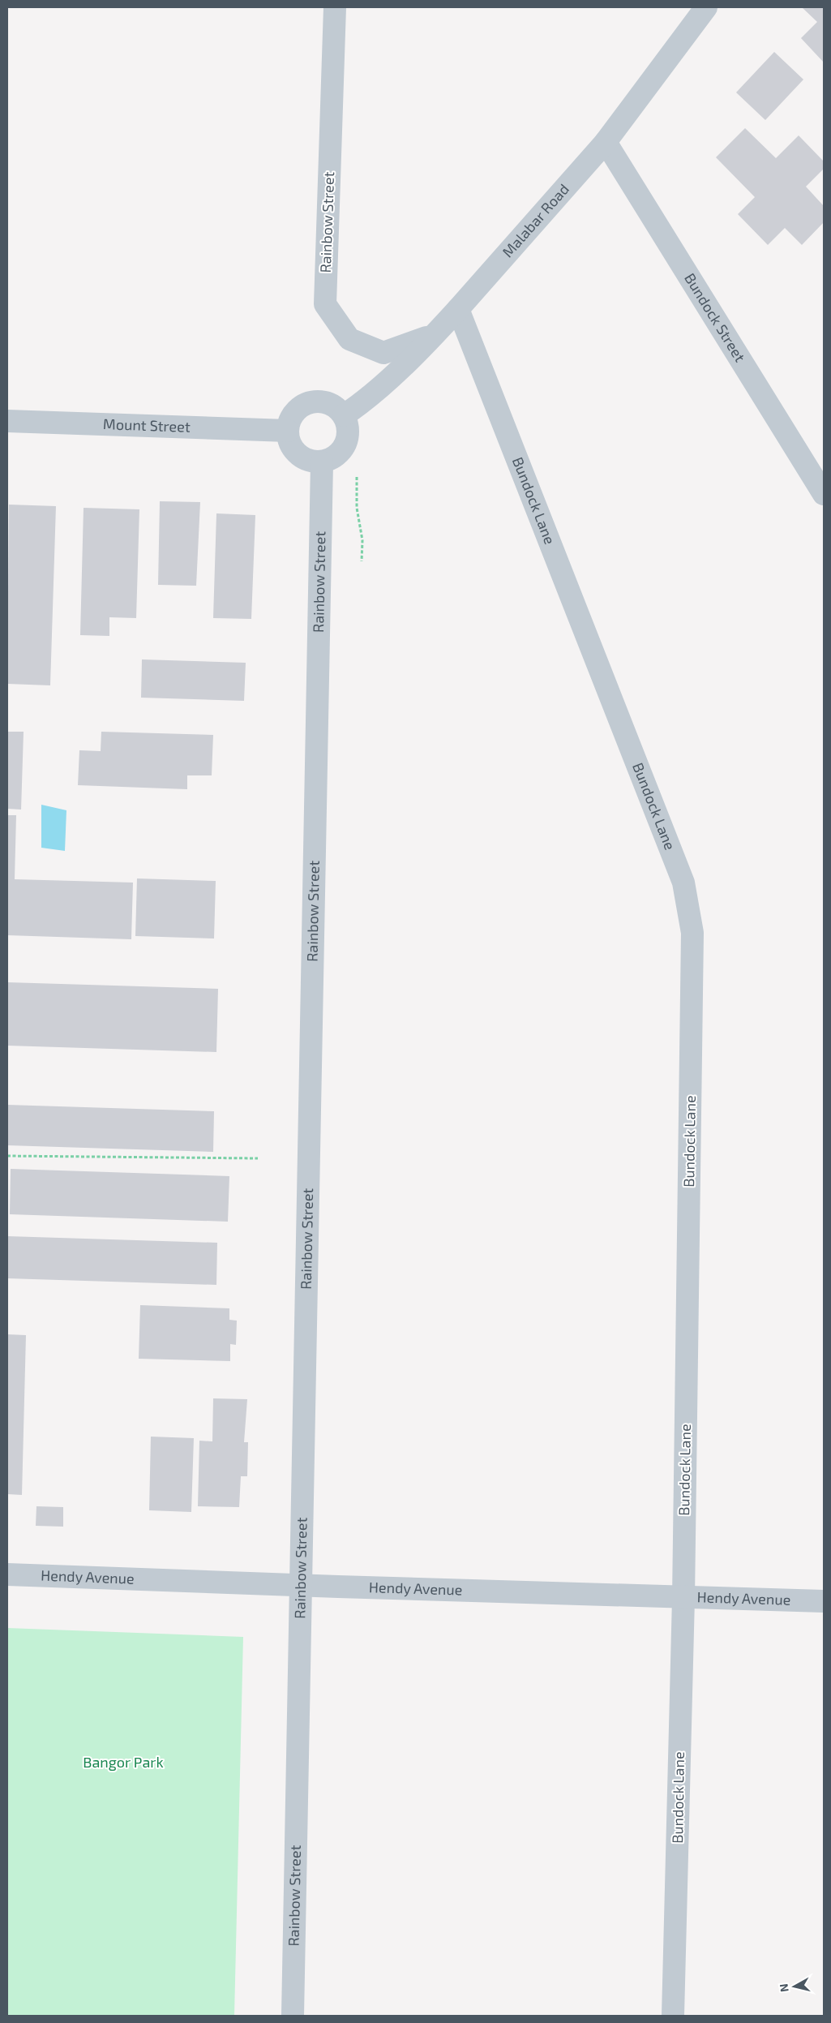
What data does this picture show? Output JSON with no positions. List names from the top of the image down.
{
  "streets": {
    "street": [
      "Malabar Road",
      "Rainbow Street",
      "Bundock Street",
      "Mount Street",
      "Bundock Lane",
      "Hendy Avenue"
    ]
  },
  "crossings": [
    ["Malabar Road", "Rainbow Street"],
    ["Malabar Road", "Bundock Street"],
    ["Malabar Road", "Mount Street"],
    ["Malabar Road", "Bundock Lane"],
    ["Rainbow Street", "Mount Street"],
    ["Rainbow Street", "Hendy Avenue"],
    ["Bundock Lane", "Hendy Avenue"]
  ],
  "parks": ["Bangor Park"],
  "north": "left"
}
